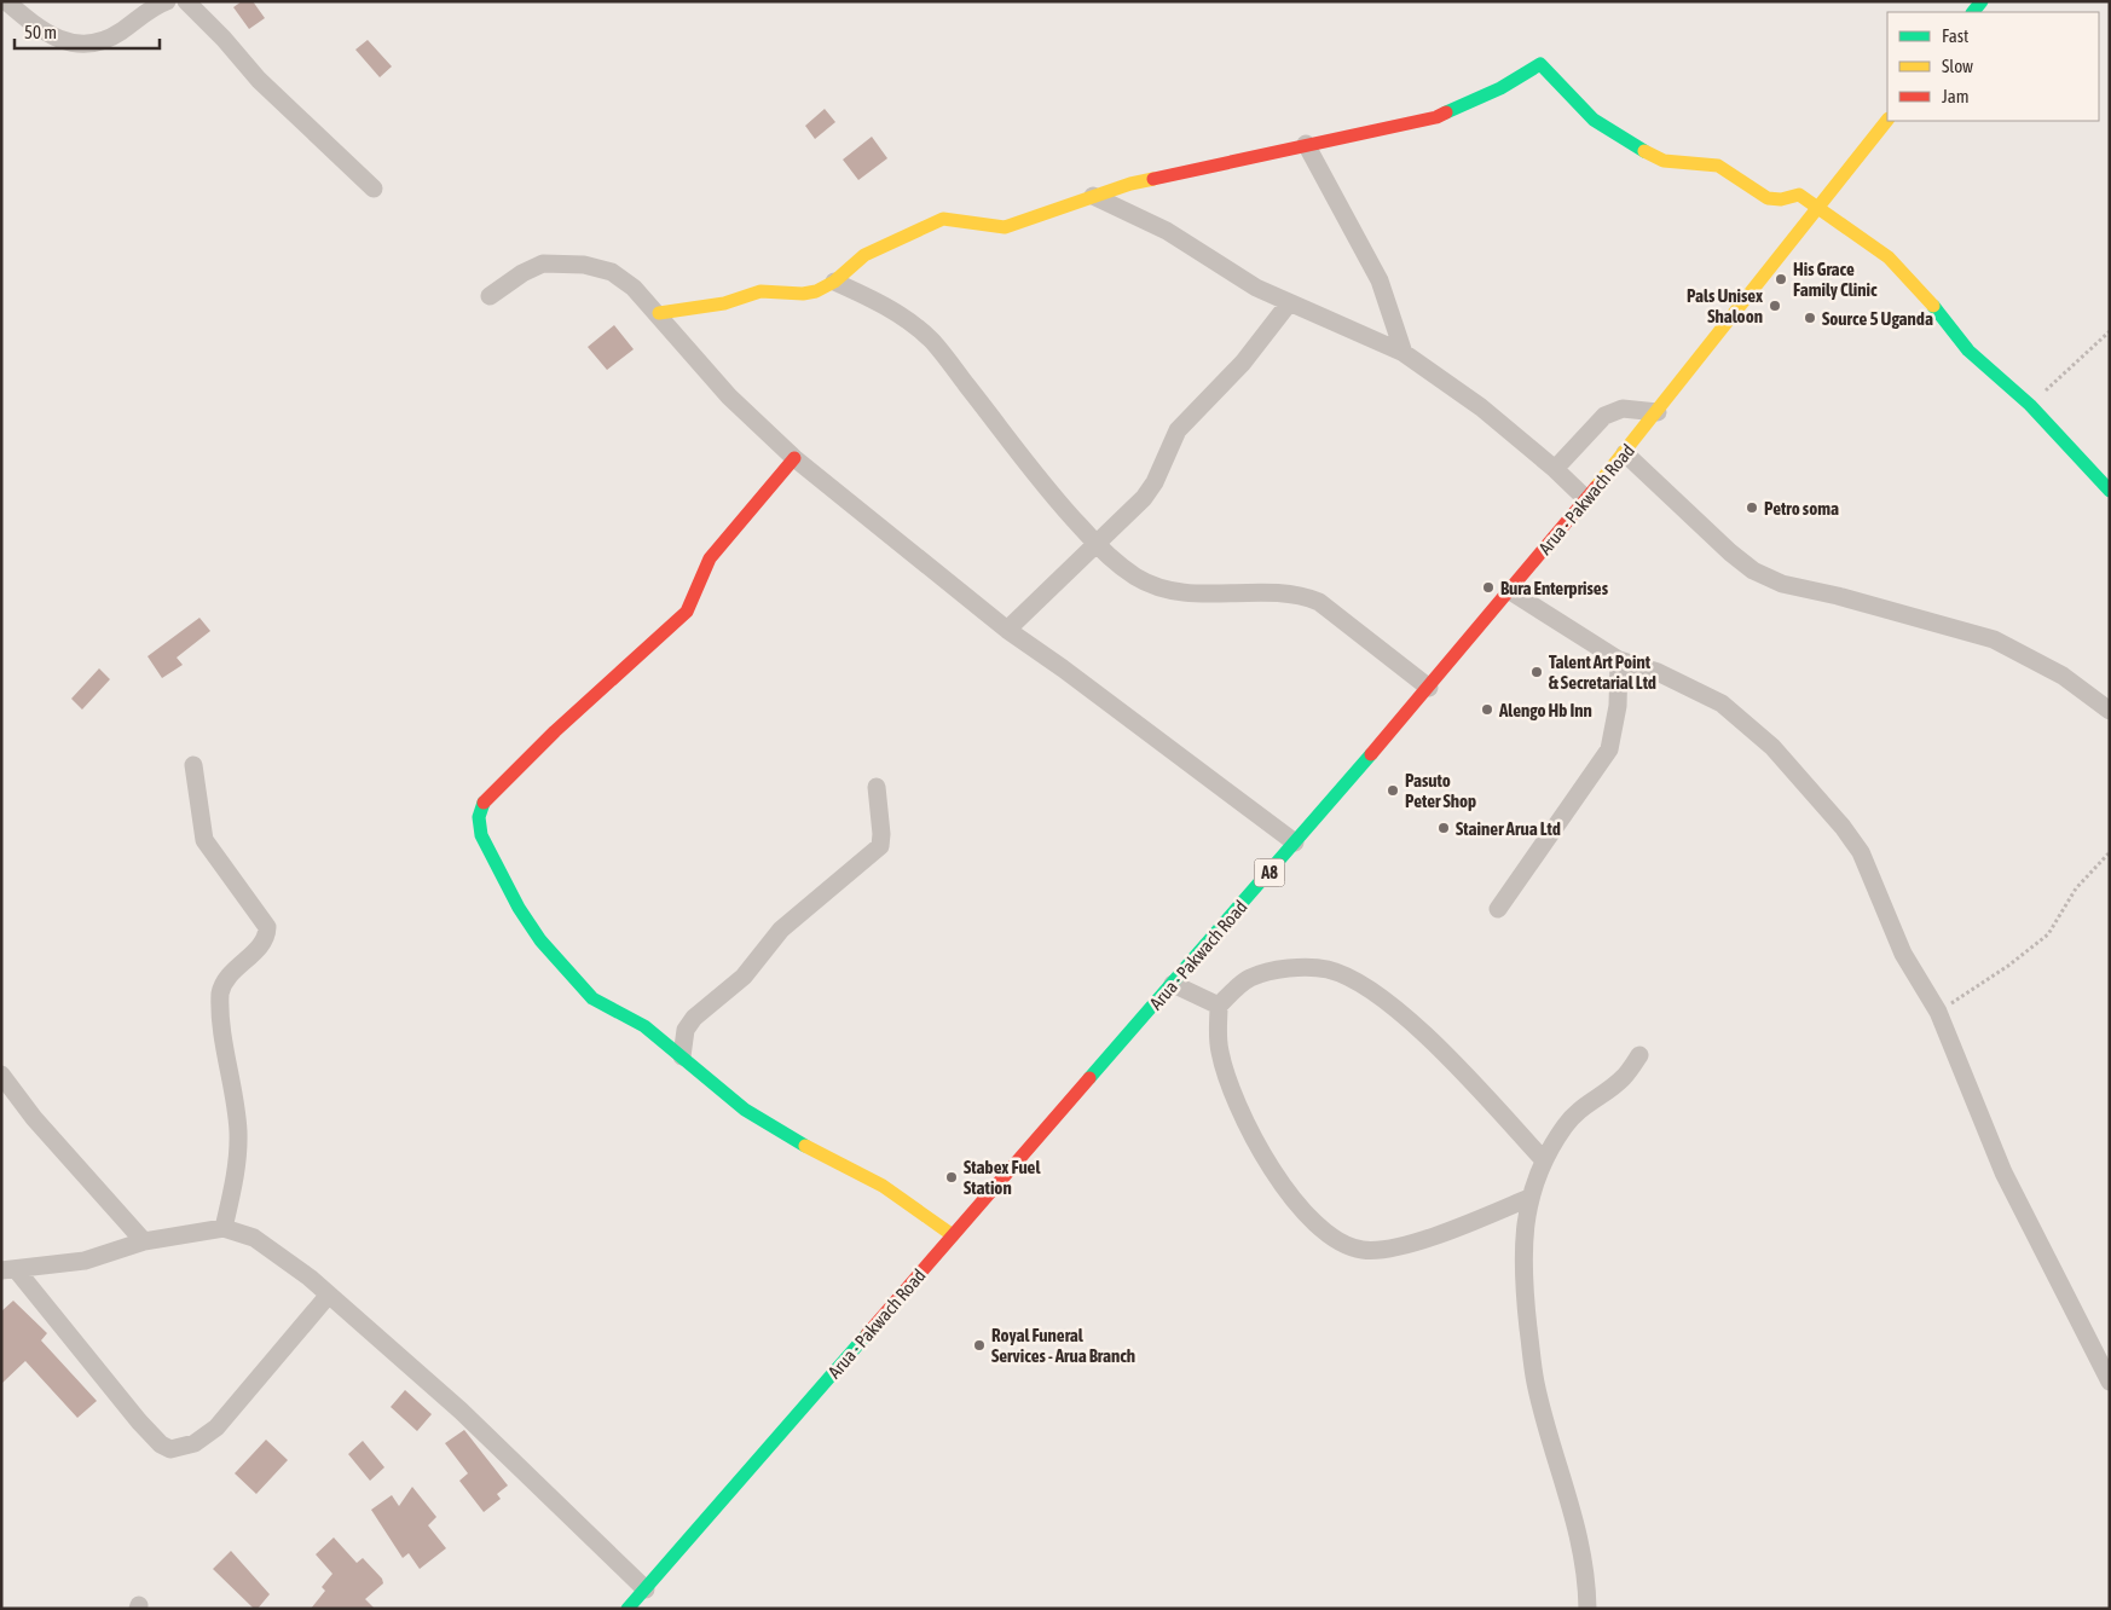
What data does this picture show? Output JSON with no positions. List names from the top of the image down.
{
  "streets": {
    "street": ["Arua - Pakwach Road", "A8"]
  },
  "places": [
    "His Grace Family Clinic",
    "Pals Unisex Shaloon",
    "Source 5 Uganda",
    "Petro soma",
    "Bura Enterprises",
    "Talent Art Point & Secretarial Ltd",
    "Alengo Hb Inn",
    "Pasuto Peter Shop",
    "Stainer Arua Ltd",
    "Stabex Fuel Station",
    "Royal Funeral Services - Arua Branch"
  ],
  "legend": ["Fast", "Slow", "Jam"],
  "scale_bar": "50 m"
}
